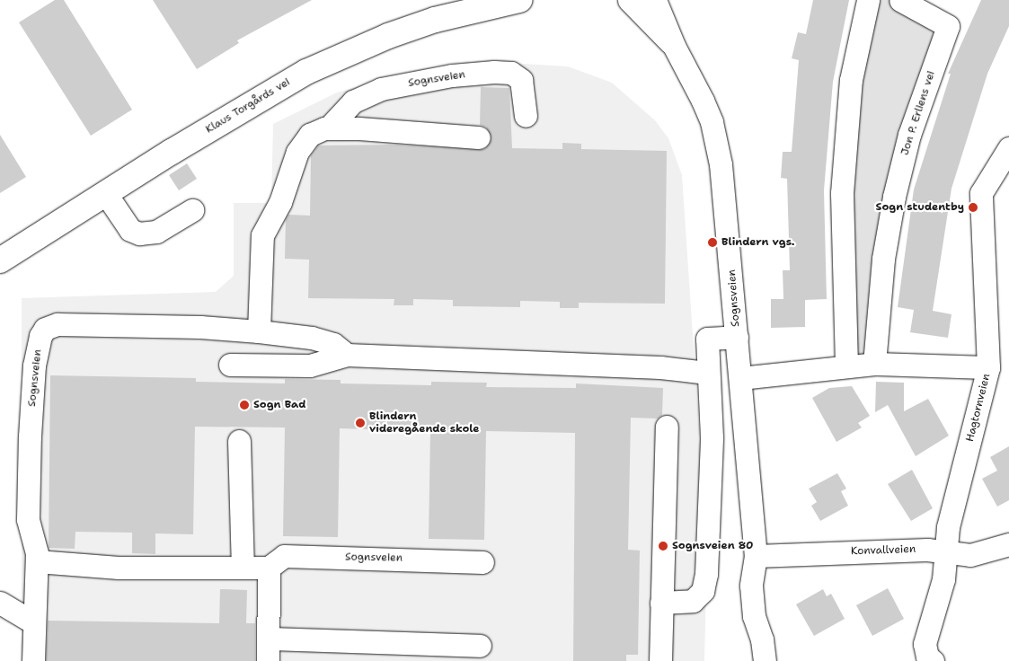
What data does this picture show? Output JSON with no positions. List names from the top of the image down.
{
  "streets": {
    "main road": ["Klaus Torgårds vei"],
    "street": [
      "Sognsveien",
      "Jon P. Erliens vei",
      "Hagtornveien",
      "Konvallveien"
    ]
  },
  "crossings": [
    ["Sognsveien", "Hagtornveien"],
    ["Sognsveien", "Konvallveien"],
    ["Jon P. Erliens vei", "Hagtornveien"],
    ["Hagtornveien", "Konvallveien"]
  ],
  "places": [
    "Sogn studentby",
    "Blindern vgs.",
    "Sogn Bad",
    "Blindern videregående skole",
    "Sognsveien 80"
  ]
}
